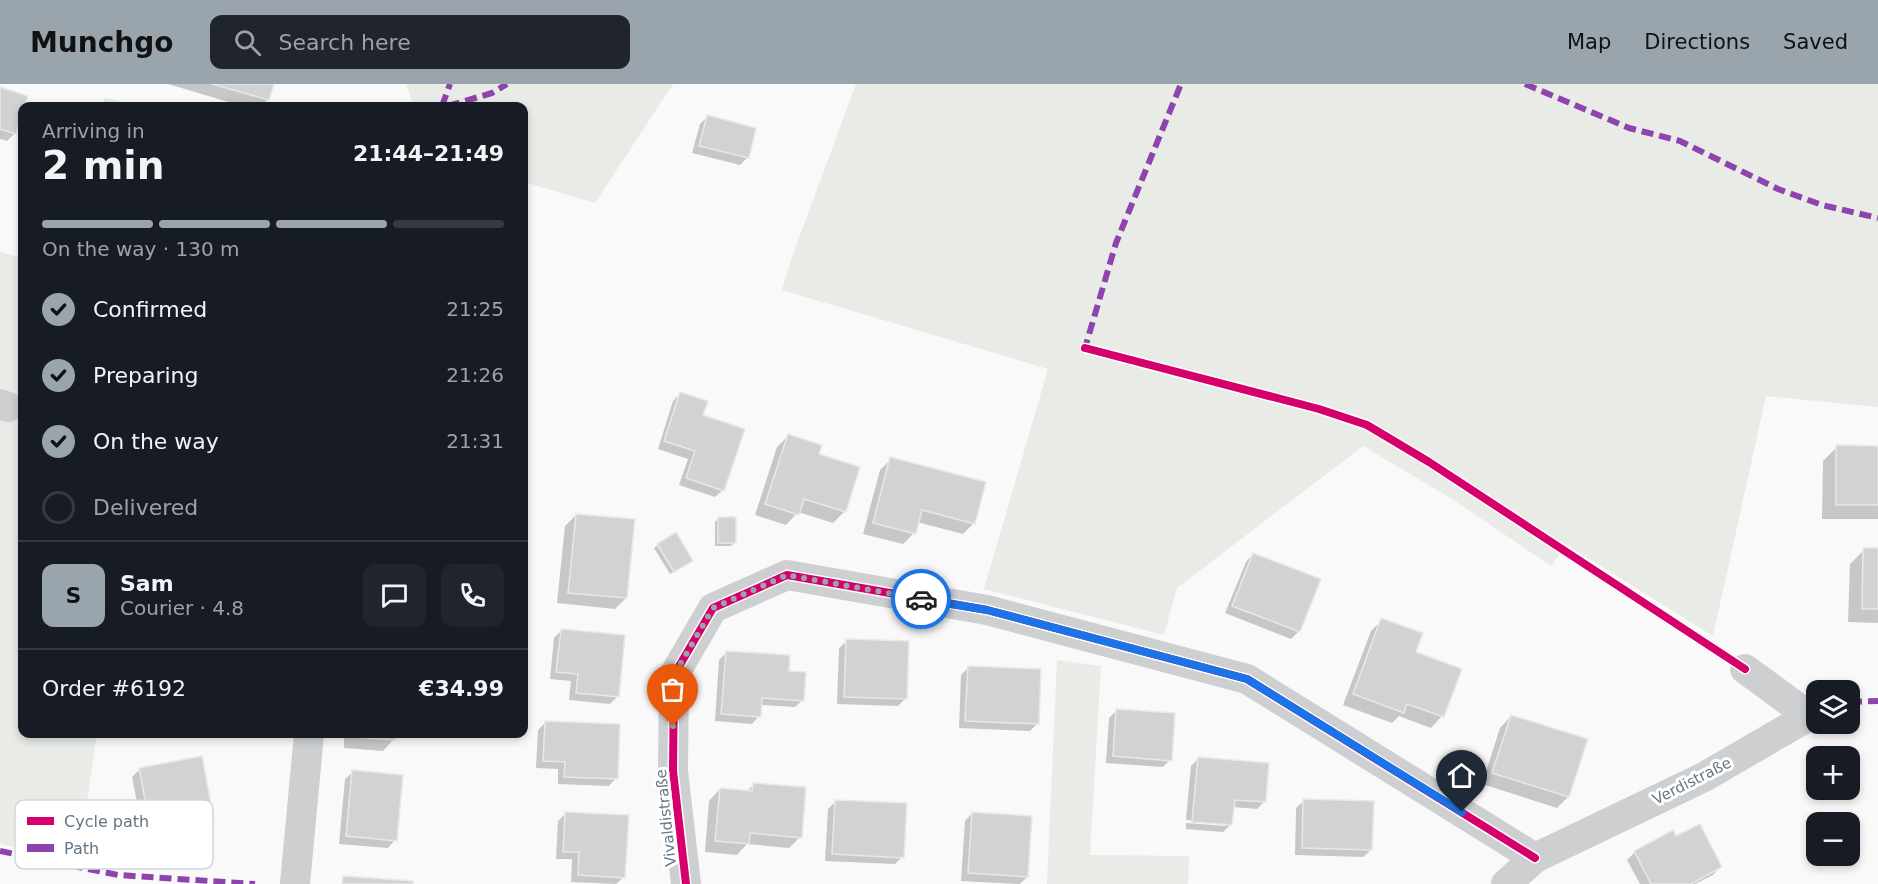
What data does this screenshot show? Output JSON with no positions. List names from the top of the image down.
{
  "streets": {
    "street": ["Verdistraße", "Vivaldistraße"]
  },
  "crossings": [
    ["Verdistraße", "Vivaldistraße"]
  ],
  "legend": ["Cycle path", "Path"],
  "page": {
    "header": "Munchgo",
    "search": "Search here",
    "nav": ["Map", "Directions", "Saved"],
    "heading": ["2 min", "Arriving in", "21:44–21:49"],
    "panel": [
      "Sam",
      "Courier · 4.8",
      "Order #6192",
      "€34.99"
    ],
    "bar": "On the way · 130 m",
    "list": [
      ["Confirmed", "21:25"],
      ["Preparing", "21:26"],
      ["On the way", "21:31"],
      "Delivered"
    ],
    "round": "S",
    "map_buttons": ["+", "−"]
  }
}
